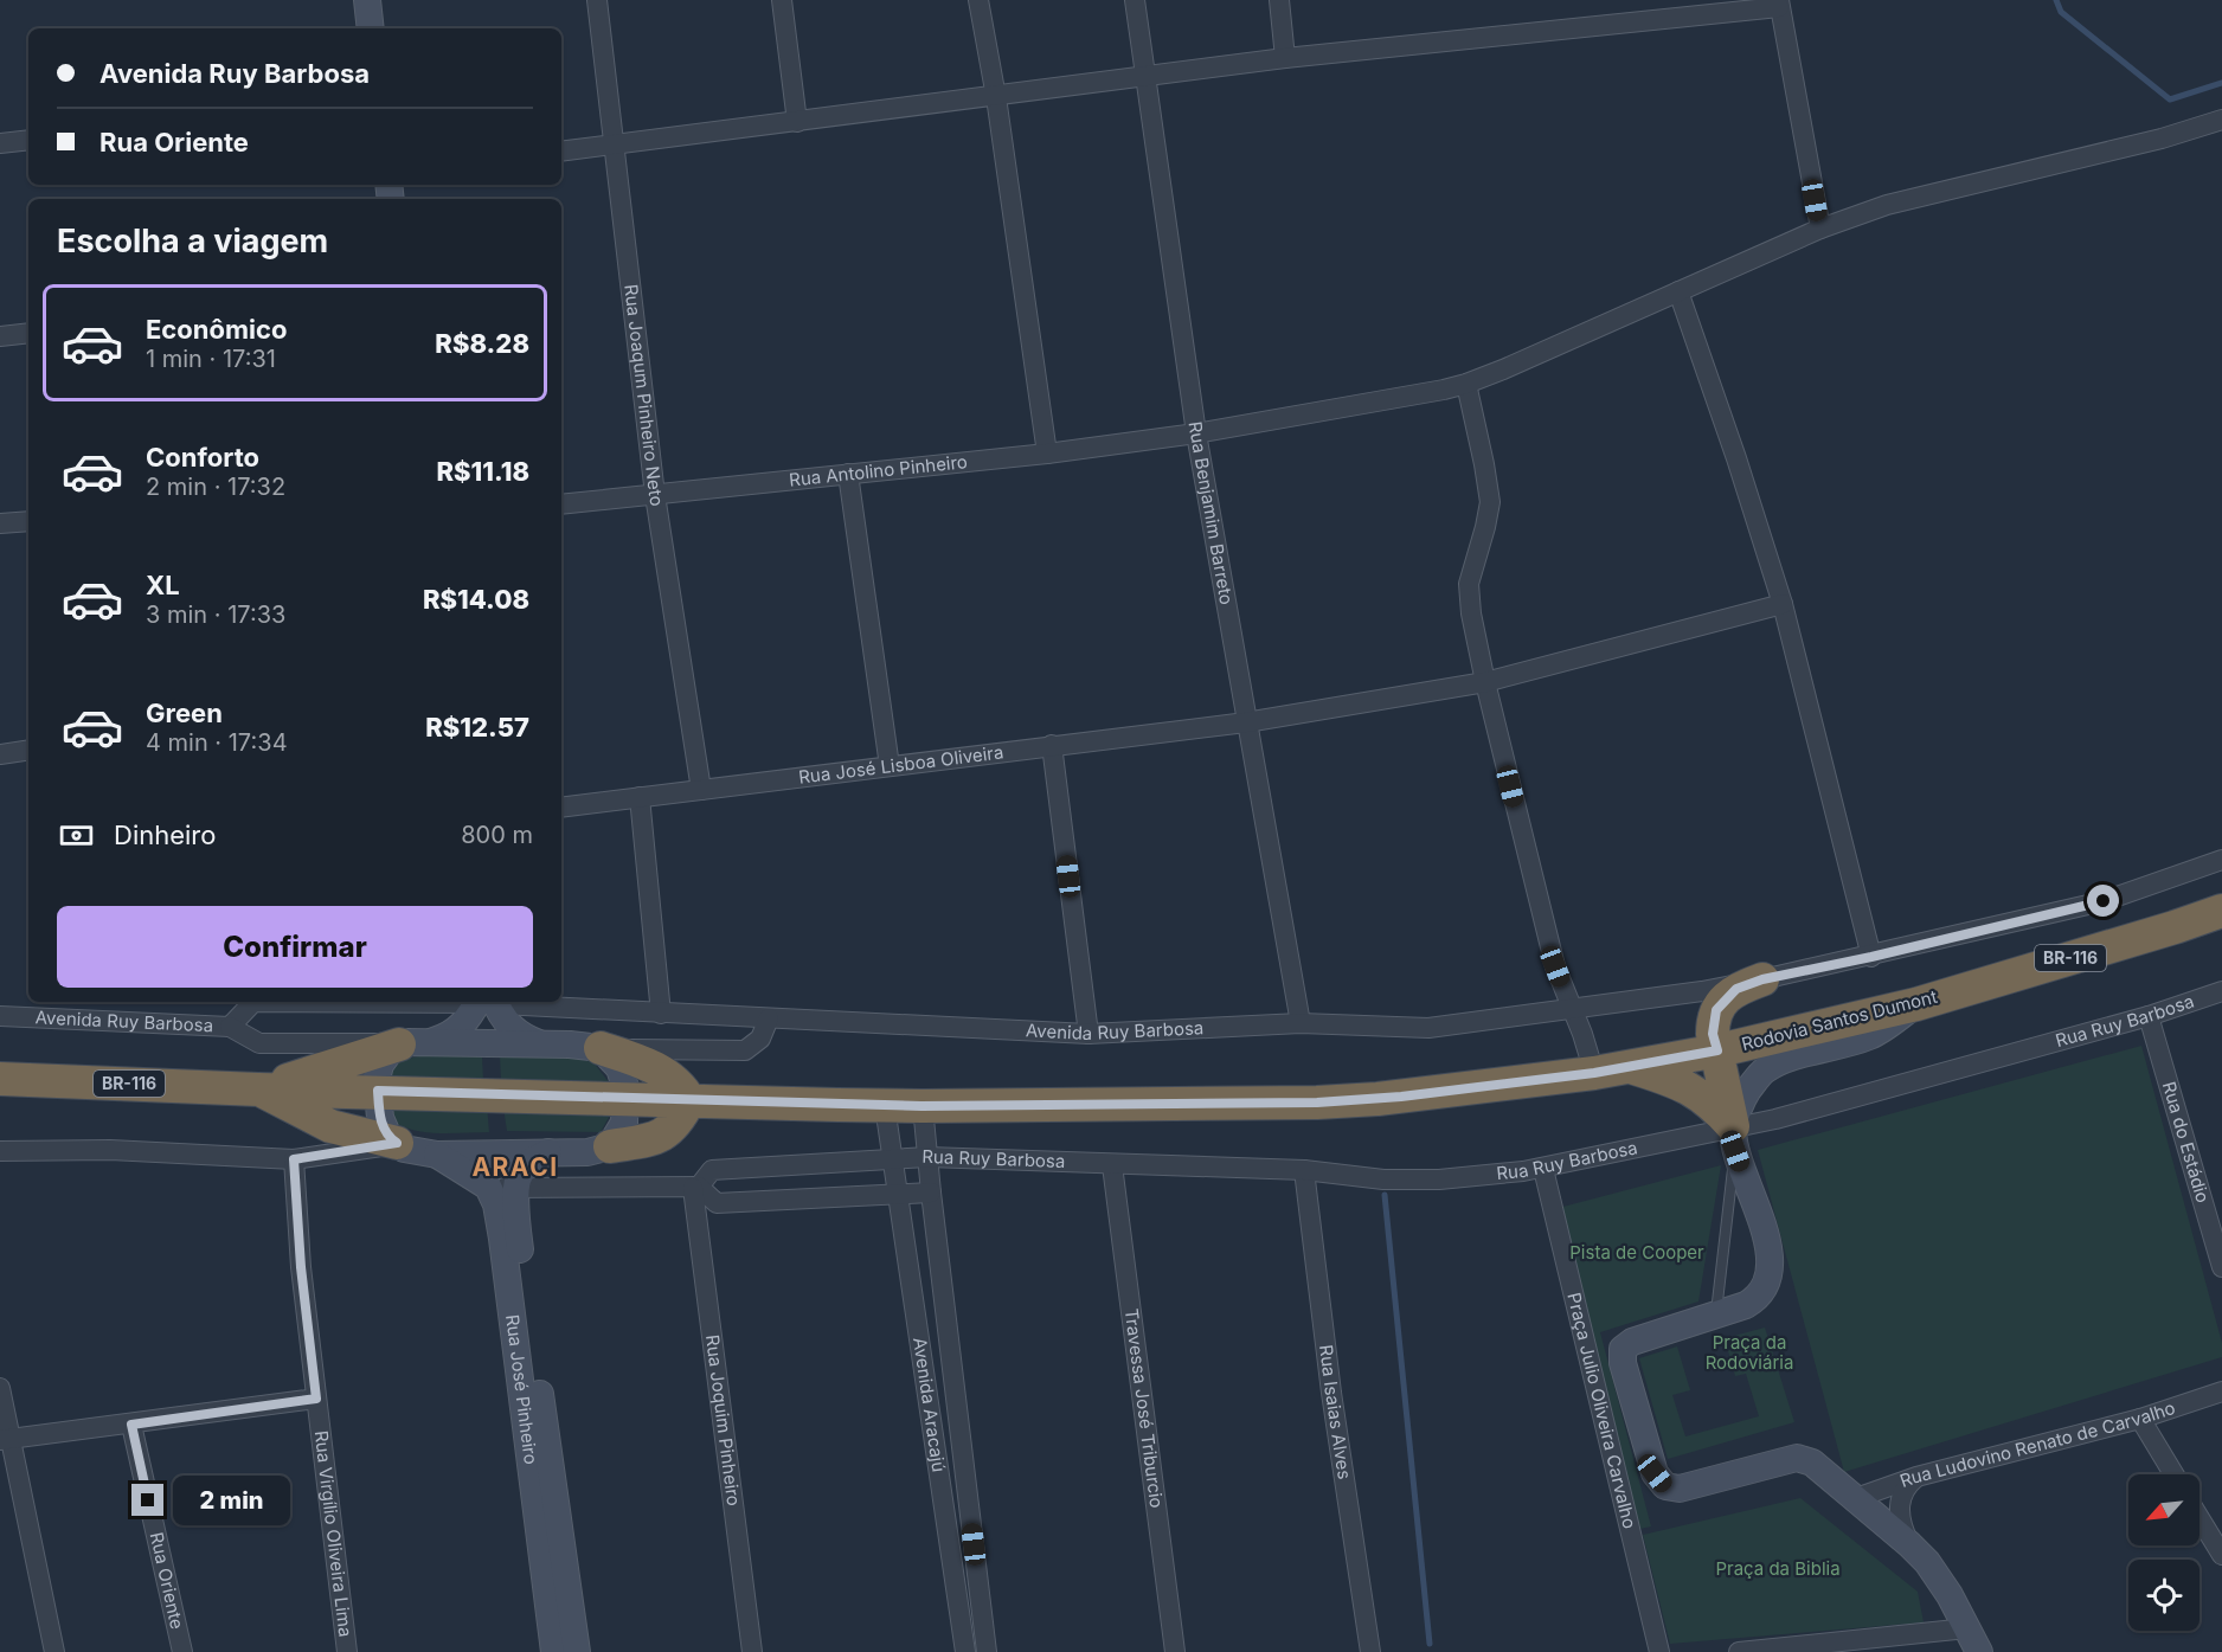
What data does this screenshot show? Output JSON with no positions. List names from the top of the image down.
{
  "streets": {
    "highway": ["BR-116", "Rodovia Santos Dumont"],
    "main road": ["Rua José Pinheiro", "Praça Julio Oliveira Carvalho"],
    "street": [
      "Rua Joaqum Pinheiro Neto",
      "Rua Antolino Pinheiro",
      "Rua Benjamim Barreto",
      "Rua José Lisboa Oliveira",
      "Rua Ruy Barbosa",
      "Avenida Ruy Barbosa",
      "Rua do Estádio",
      "Avenida Aracajú",
      "Travessa José Triburcio",
      "Rua Isaias Alves",
      "Rua Joquim Pinheiro",
      "Rua Ludovino Renato de Carvalho",
      "Rua Virgílio Oliveira Lima",
      "Rua Oriente"
    ]
  },
  "crossings": [
    ["Rua Joaqum Pinheiro Neto", "Rua Antolino Pinheiro"],
    ["Rua Joaqum Pinheiro Neto", "Rua José Lisboa Oliveira"],
    ["Rua Antolino Pinheiro", "Rua Benjamim Barreto"],
    ["Rua Benjamim Barreto", "Rua José Lisboa Oliveira"],
    ["Rua Benjamim Barreto", "Avenida Ruy Barbosa"],
    ["Rodovia Santos Dumont", "Avenida Aracajú"],
    ["Rua Ruy Barbosa", "Rua do Estádio"],
    ["Rua Ruy Barbosa", "Avenida Aracajú"],
    ["Rua Ruy Barbosa", "Travessa José Triburcio"],
    ["Rua Ruy Barbosa", "Praça Julio Oliveira Carvalho"],
    ["Rua Ruy Barbosa", "Rua Isaias Alves"],
    ["Rua Ruy Barbosa", "Rua Joquim Pinheiro"],
    ["Praça Julio Oliveira Carvalho", "Rua Ludovino Renato de Carvalho"]
  ],
  "districts": ["ARACI"],
  "parks": ["Pista de Cooper", "Praça da Rodoviária", "Praça da Biblia"],
  "north": "bottom left",
  "page": {
    "banner": ["Avenida Ruy Barbosa", "Rua Oriente"],
    "heading": "Escolha a viagem",
    "list": [
      {
        "name": "Econômico",
        "note": "1 min · 17:31",
        "value": "R$8.28"
      },
      {
        "name": "Conforto",
        "note": "2 min · 17:32",
        "value": "R$11.18"
      },
      {
        "name": "XL",
        "note": "3 min · 17:33",
        "value": "R$14.08"
      },
      {
        "name": "Green",
        "note": "4 min · 17:34",
        "value": "R$12.57"
      }
    ],
    "pay": ["Dinheiro", "800 m"],
    "buttons": "Confirmar",
    "bubble": "2 min"
  }
}
